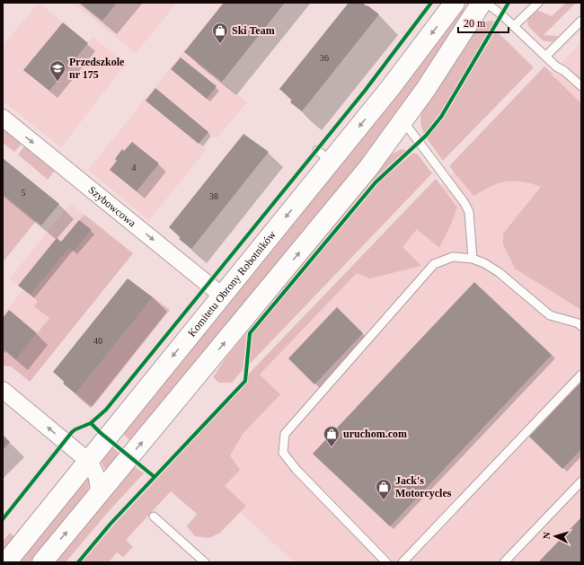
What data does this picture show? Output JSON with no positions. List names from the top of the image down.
{
  "streets": {
    "street": ["Szybowcowa", "Komitetu Obrony Robotników"]
  },
  "crossings": [
    ["Szybowcowa", "Komitetu Obrony Robotników"]
  ],
  "one_way": ["Szybowcowa"],
  "places": {
    "shop": ["Ski Team", "uruchom.com", "Jack's Motorcycles"],
    "school or university": ["Przedszkole nr 175"]
  },
  "house_numbers": [
    "36",
    "4",
    "5",
    "38",
    "40"
  ],
  "scale_bar": "20 m",
  "north": "left"
}
